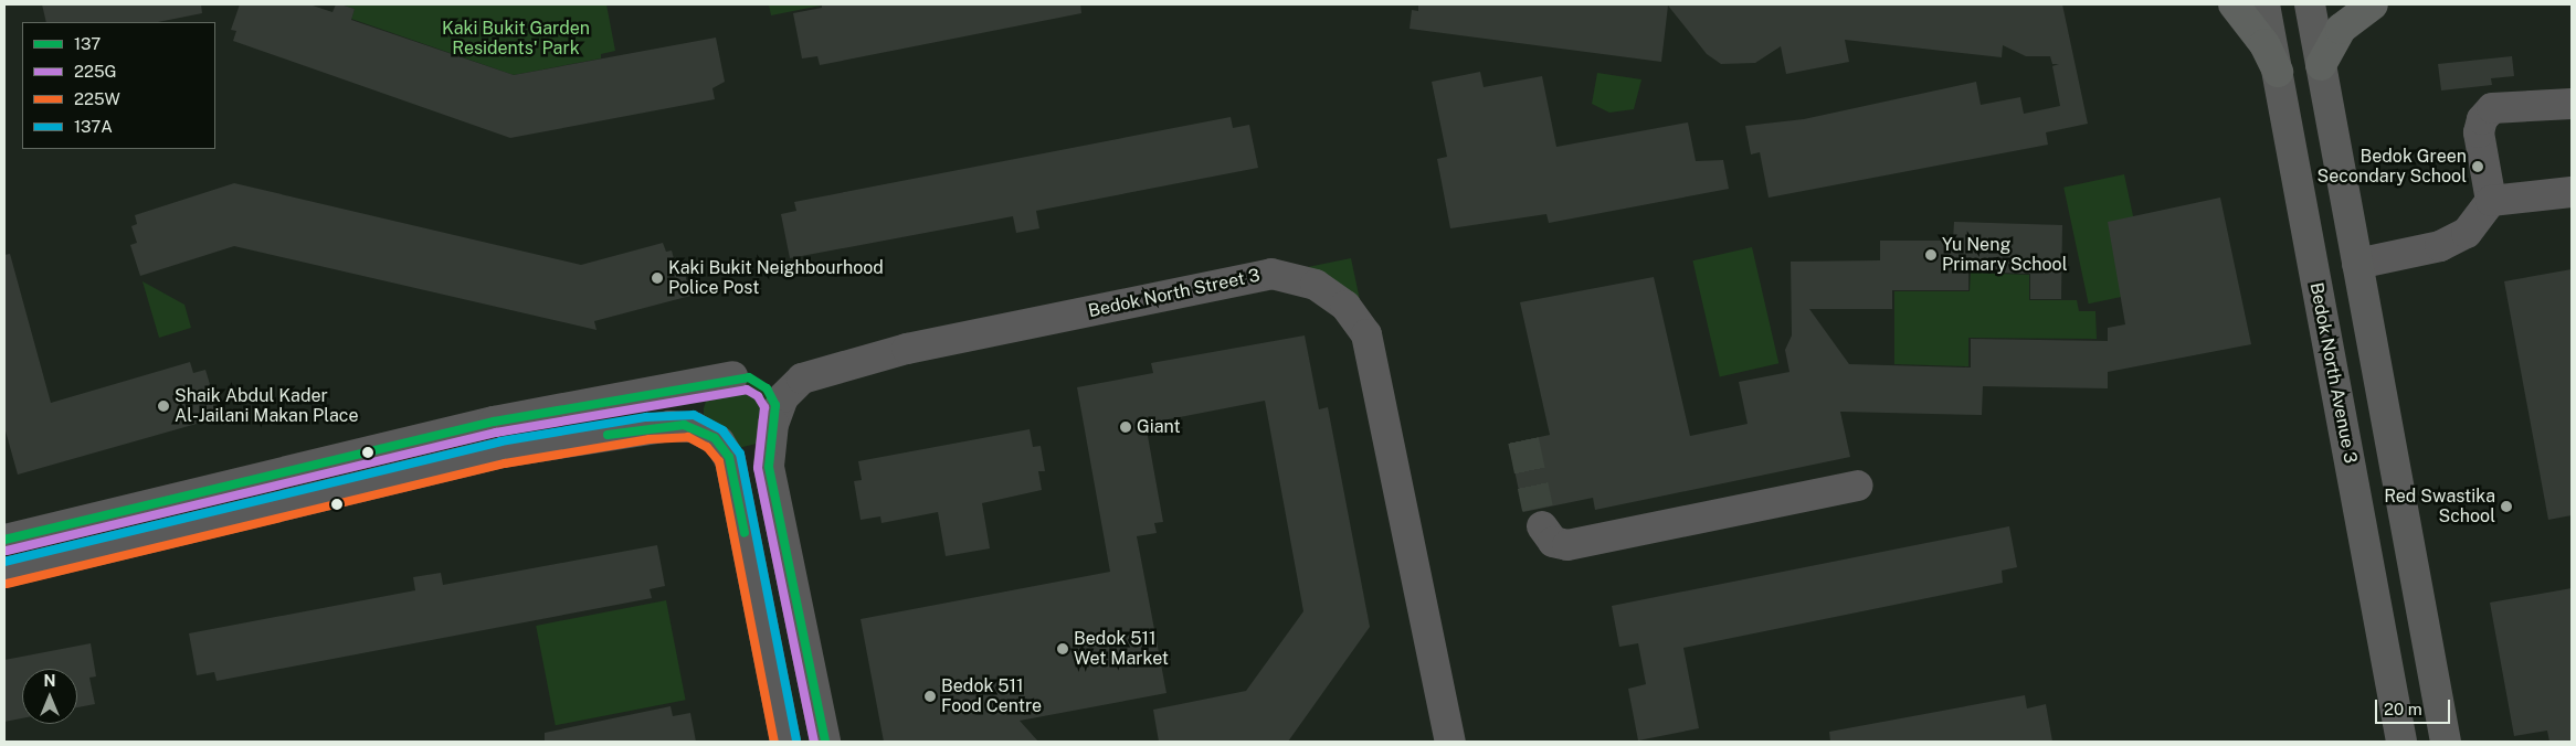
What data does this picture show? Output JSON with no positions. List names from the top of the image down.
{
  "streets": {
    "main road": ["Bedok North Avenue 3"],
    "street": ["Bedok North Street 3"]
  },
  "parks": ["Kaki Bukit Garden Residents' Park"],
  "places": [
    "Bedok Green Secondary School",
    "Yu Neng Primary School",
    "Kaki Bukit Neighbourhood Police Post",
    "Shaik Abdul Kader Al-Jailani Makan Place",
    "Giant",
    "Red Swastika School",
    "Bedok 511 Wet Market",
    "Bedok 511 Food Centre"
  ],
  "lines": [
    "transit line 137",
    "transit line 225G",
    "transit line 137A",
    "transit line 225W"
  ],
  "legend": [
    "137",
    "225G",
    "225W",
    "137A"
  ],
  "scale_bar": "20 m",
  "north": "top"
}
